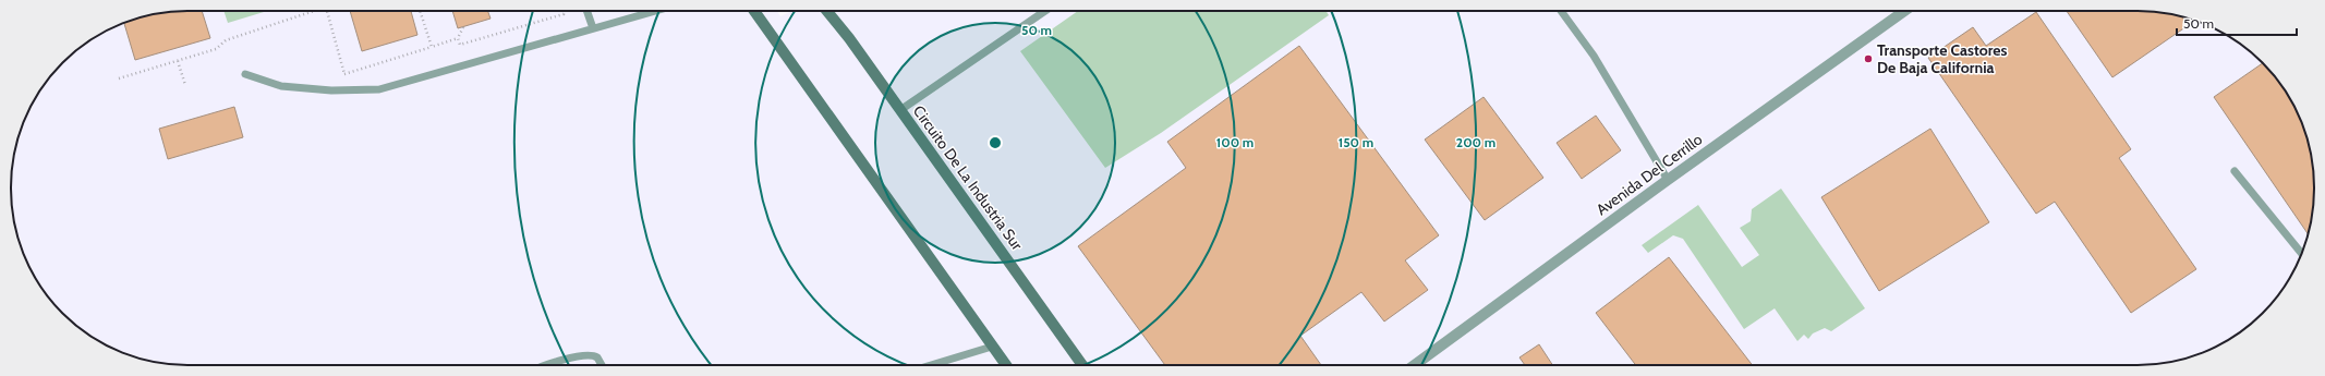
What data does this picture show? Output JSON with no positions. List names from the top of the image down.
{
  "streets": {
    "main road": ["Circuito De La Industria Sur"],
    "street": ["Avenida Del Cerrillo"]
  },
  "places": ["Transporte Castores De Baja California"],
  "scale_bar": "50 m",
  "rings": [
    "50 m",
    "100 m",
    "150 m",
    "200 m"
  ]
}
